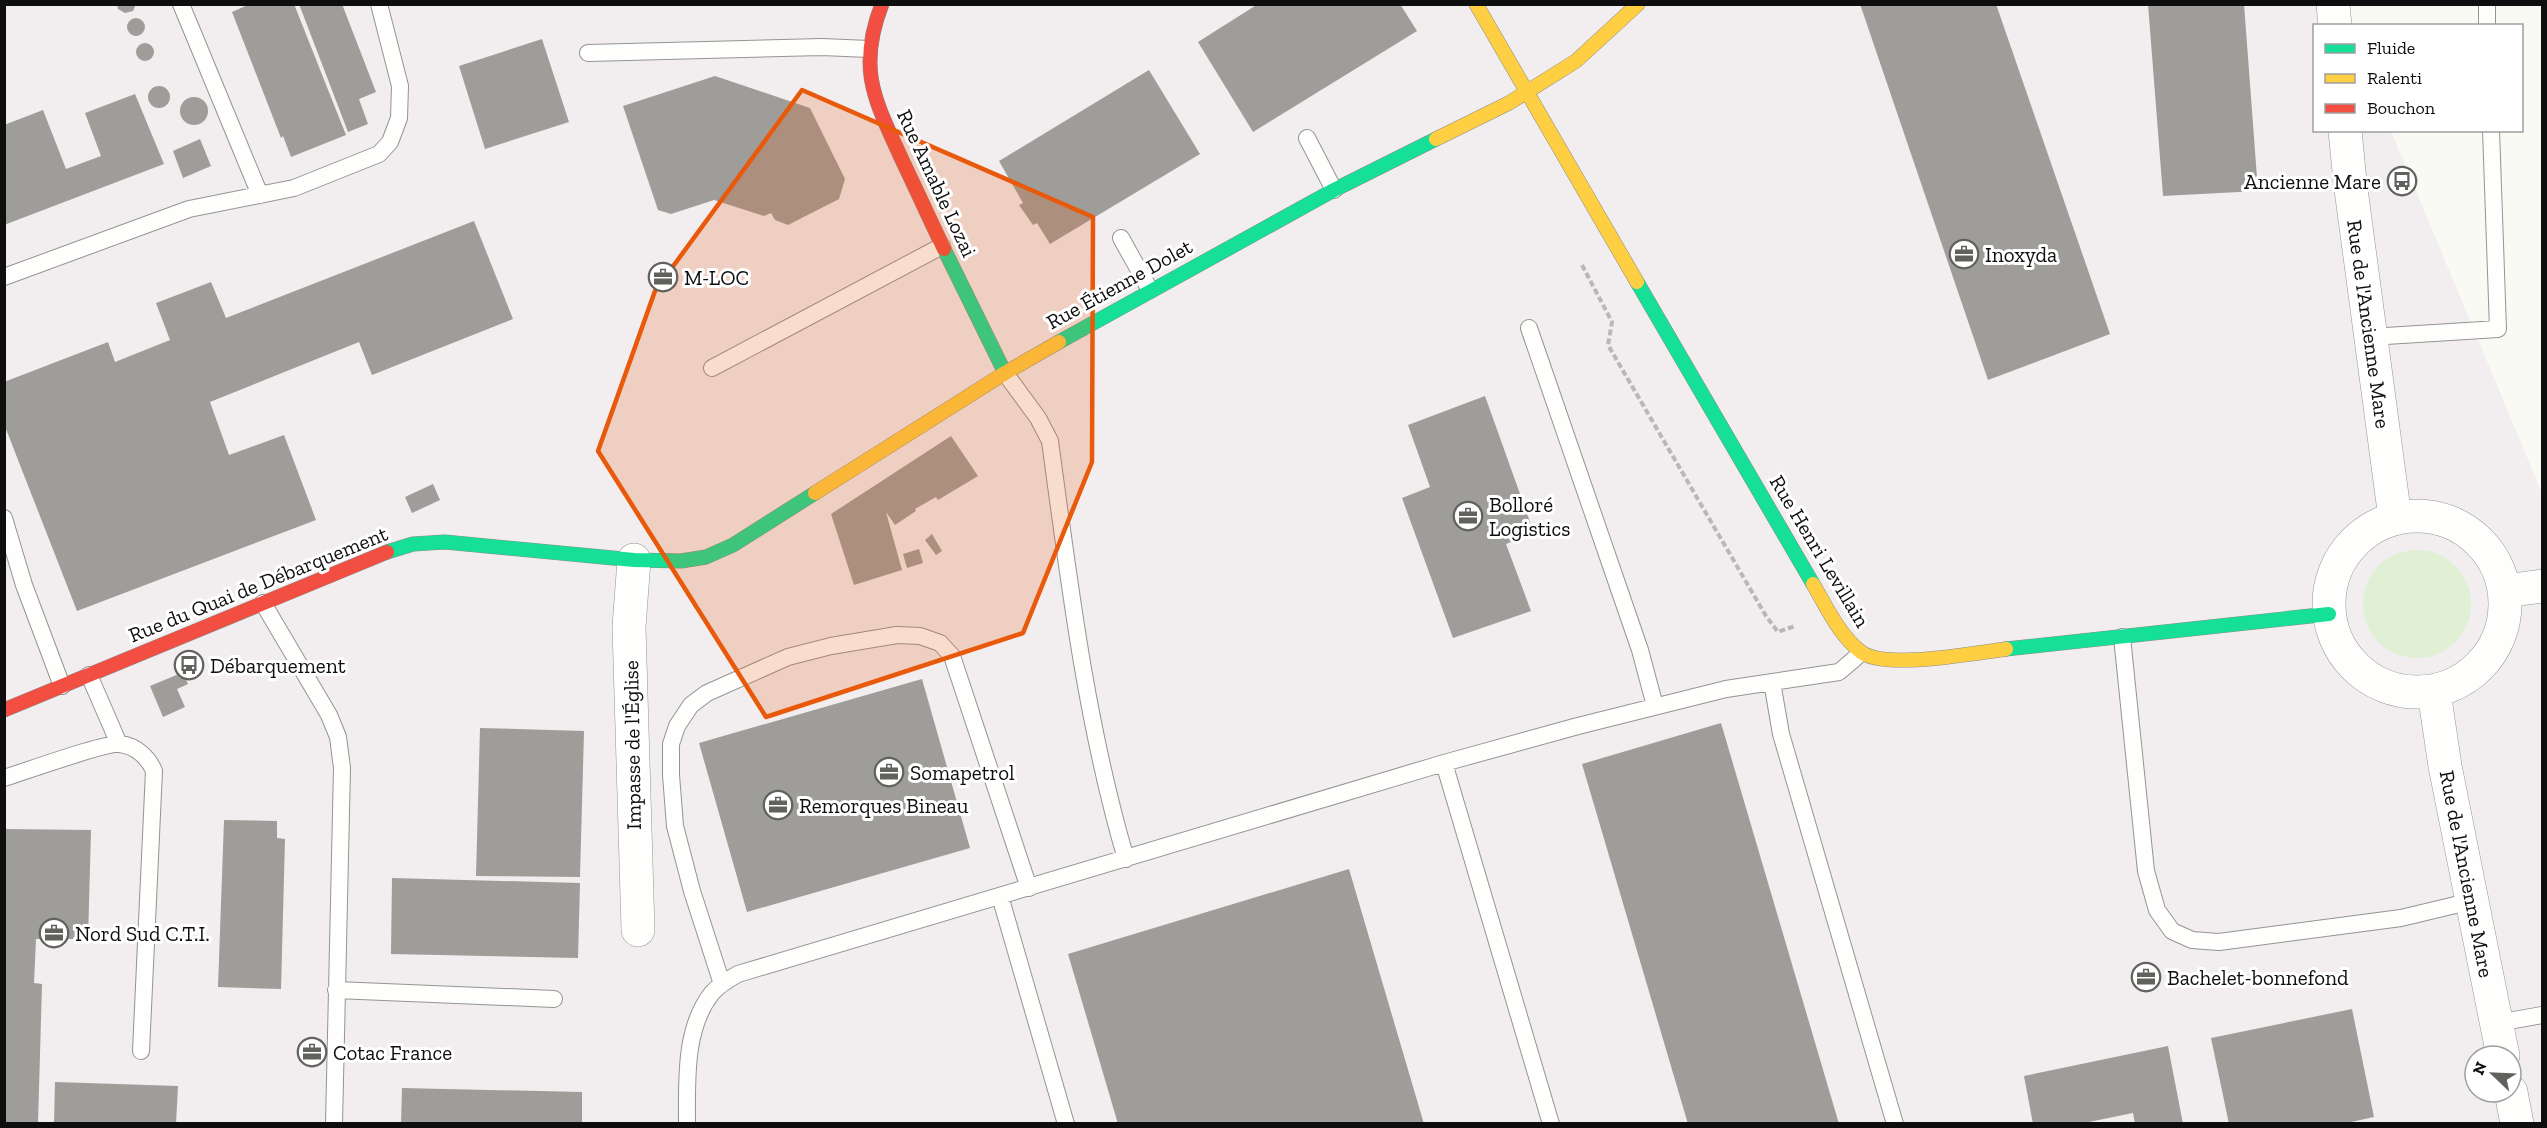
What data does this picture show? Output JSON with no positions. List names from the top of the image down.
{
  "streets": {
    "street": [
      "Rue Amable Lozai",
      "Rue Étienne Dolet",
      "Rue de l'Ancienne Mare",
      "Rue Henri Levillain",
      "Rue du Quai de Débarquement",
      "Impasse de l'Église"
    ]
  },
  "crossings": [
    ["Rue Amable Lozai", "Rue Étienne Dolet"],
    ["Rue Étienne Dolet", "Rue Henri Levillain"],
    ["Rue Étienne Dolet", "Rue du Quai de Débarquement"],
    ["Rue Étienne Dolet", "Impasse de l'Église"],
    ["Rue de l'Ancienne Mare", "Rue Henri Levillain"],
    ["Rue du Quai de Débarquement", "Impasse de l'Église"]
  ],
  "places": {
    "bus stop": ["Ancienne Mare", "Débarquement"],
    "office": [
      "Inoxyda",
      "M-LOC",
      "Bolloré Logistics",
      "Somapetrol",
      "Remorques Bineau",
      "Nord Sud C.T.I.",
      "Bachelet-bonnefond",
      "Cotac France"
    ]
  },
  "legend": ["Fluide", "Ralenti", "Bouchon"],
  "north": "top left"
}
